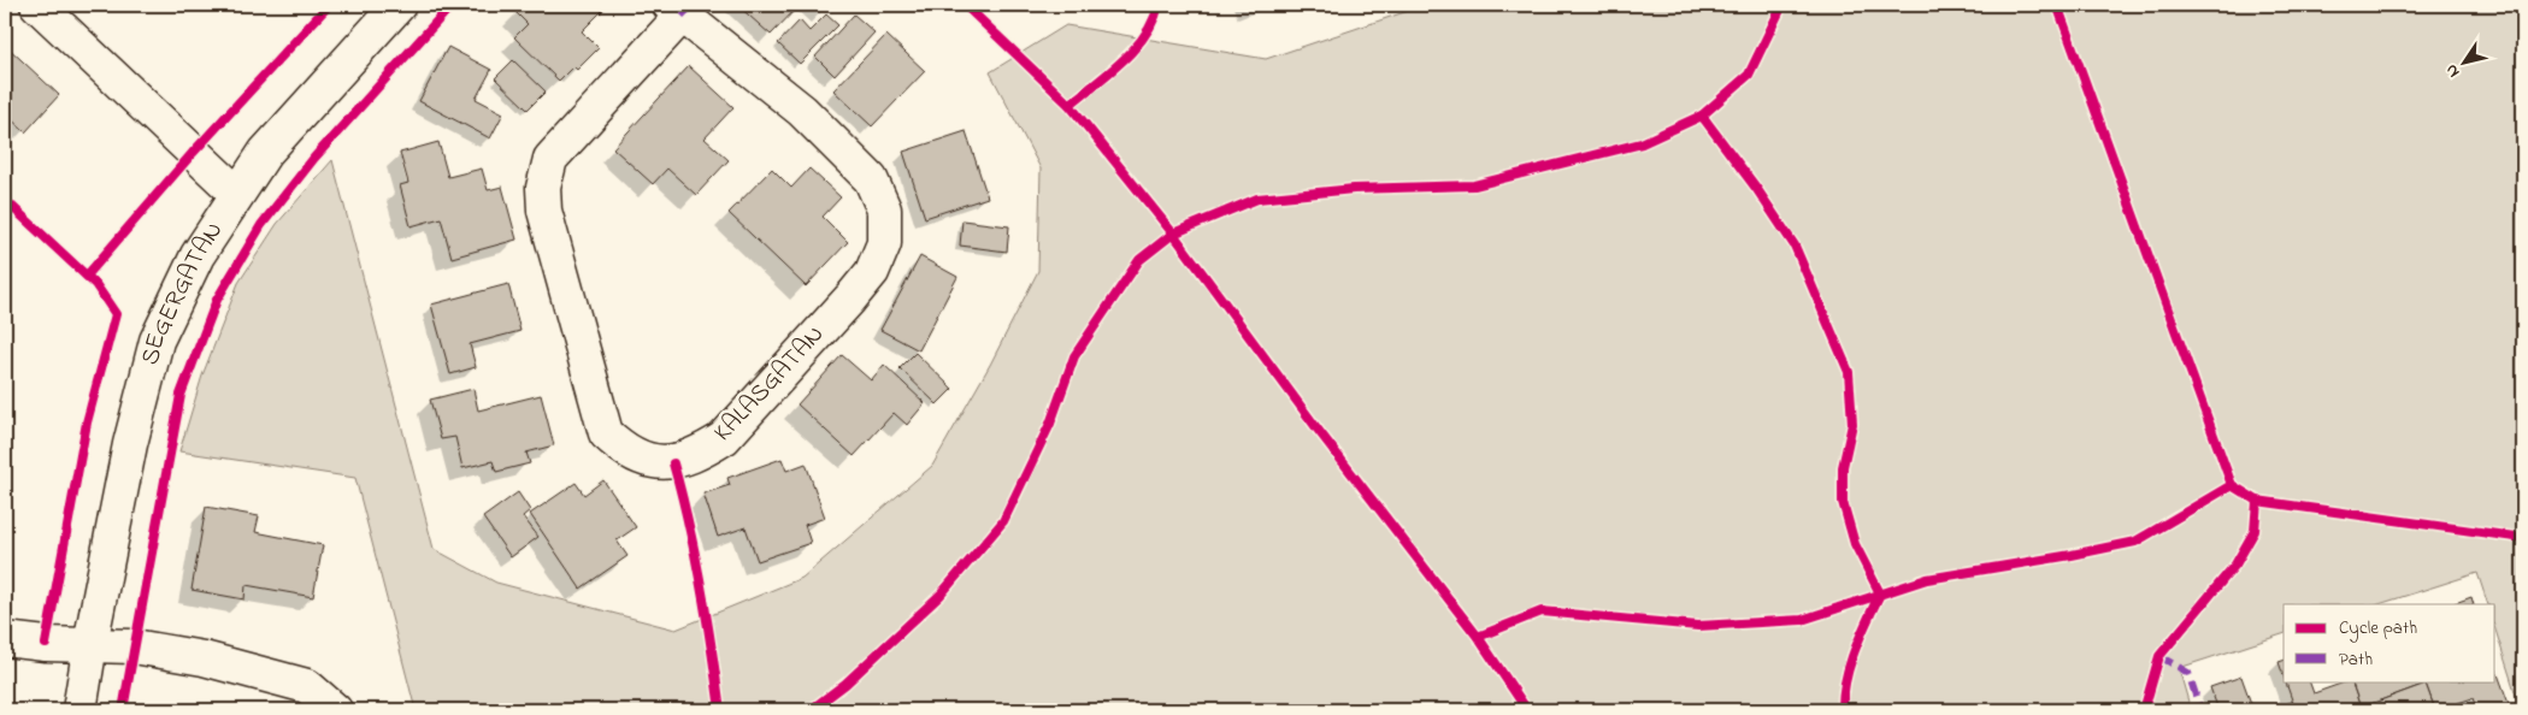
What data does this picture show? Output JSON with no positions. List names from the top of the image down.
{
  "streets": {
    "street": ["SEGERGATAN", "KALASGATAN"]
  },
  "legend": ["Cycle path", "Path"],
  "north": "bottom left"
}
